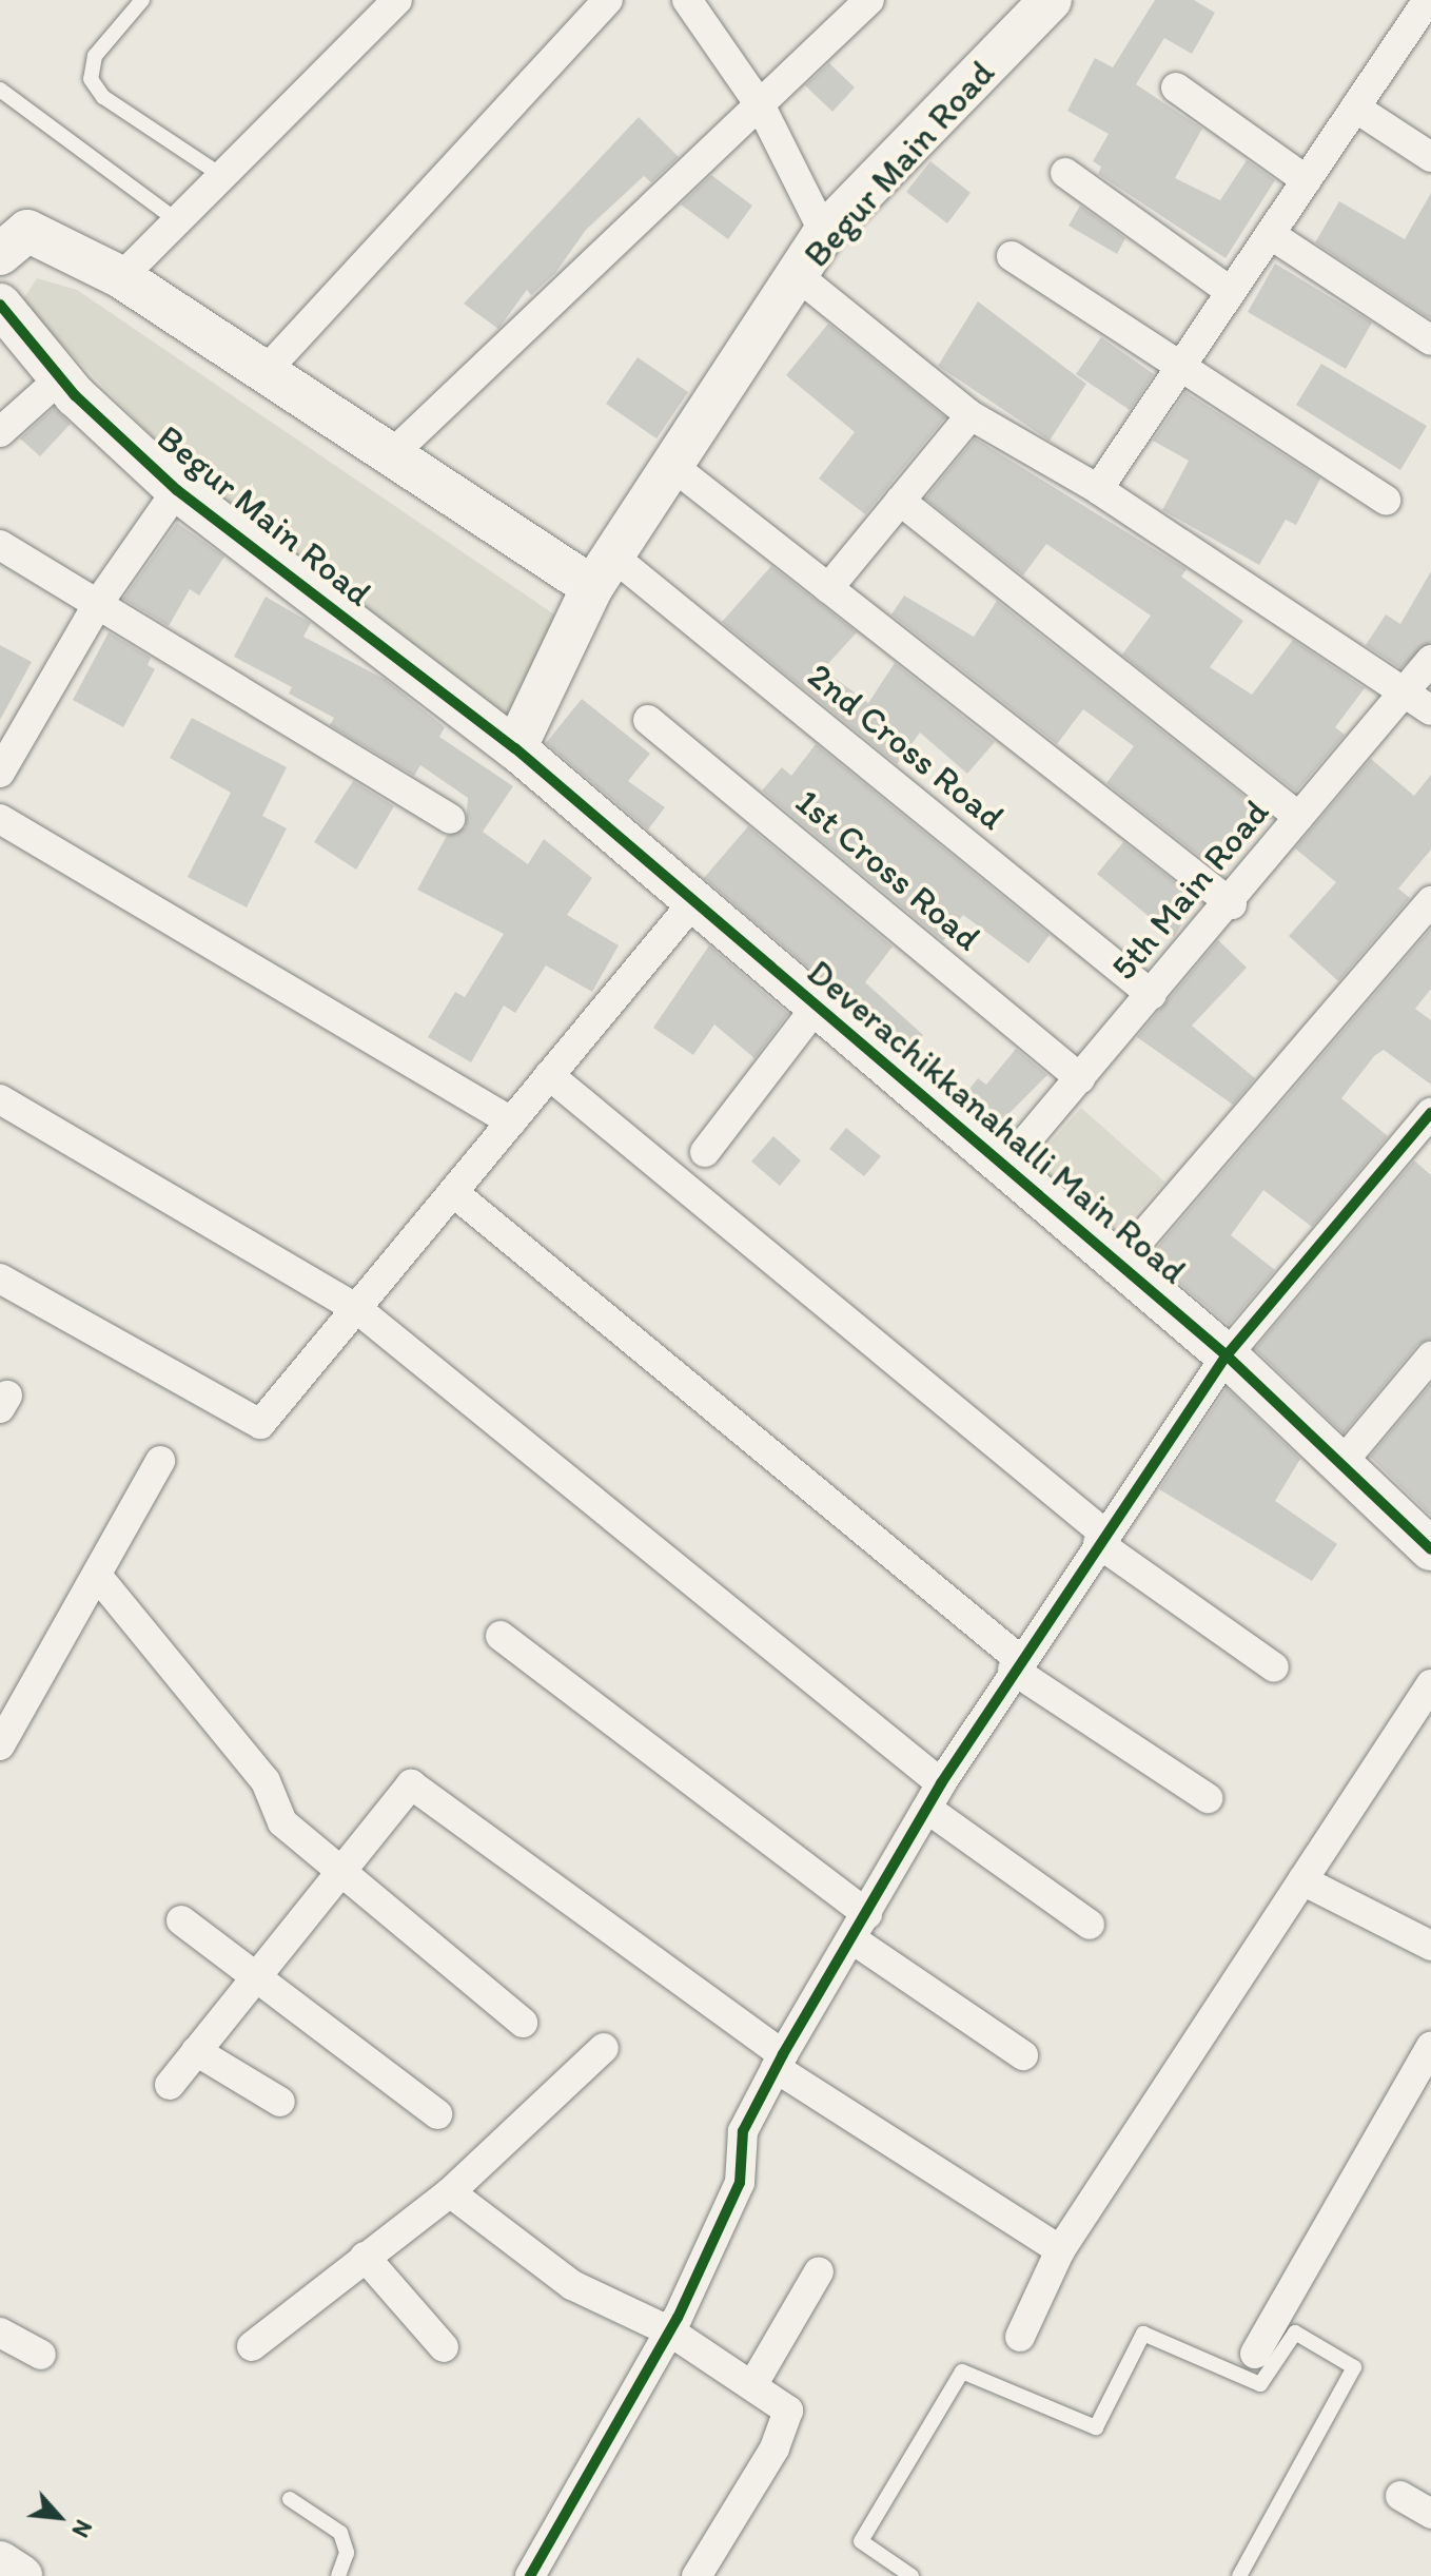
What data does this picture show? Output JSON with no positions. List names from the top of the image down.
{
  "streets": {
    "street": [
      "Begur Main Road",
      "2nd Cross Road",
      "1st Cross Road",
      "5th Main Road",
      "Deverachikkanahalli Main Road"
    ]
  },
  "crossings": [
    ["Begur Main Road", "2nd Cross Road"],
    ["Begur Main Road", "Deverachikkanahalli Main Road"],
    ["2nd Cross Road", "5th Main Road"],
    ["1st Cross Road", "5th Main Road"],
    ["5th Main Road", "Deverachikkanahalli Main Road"]
  ],
  "north": "bottom right"
}
